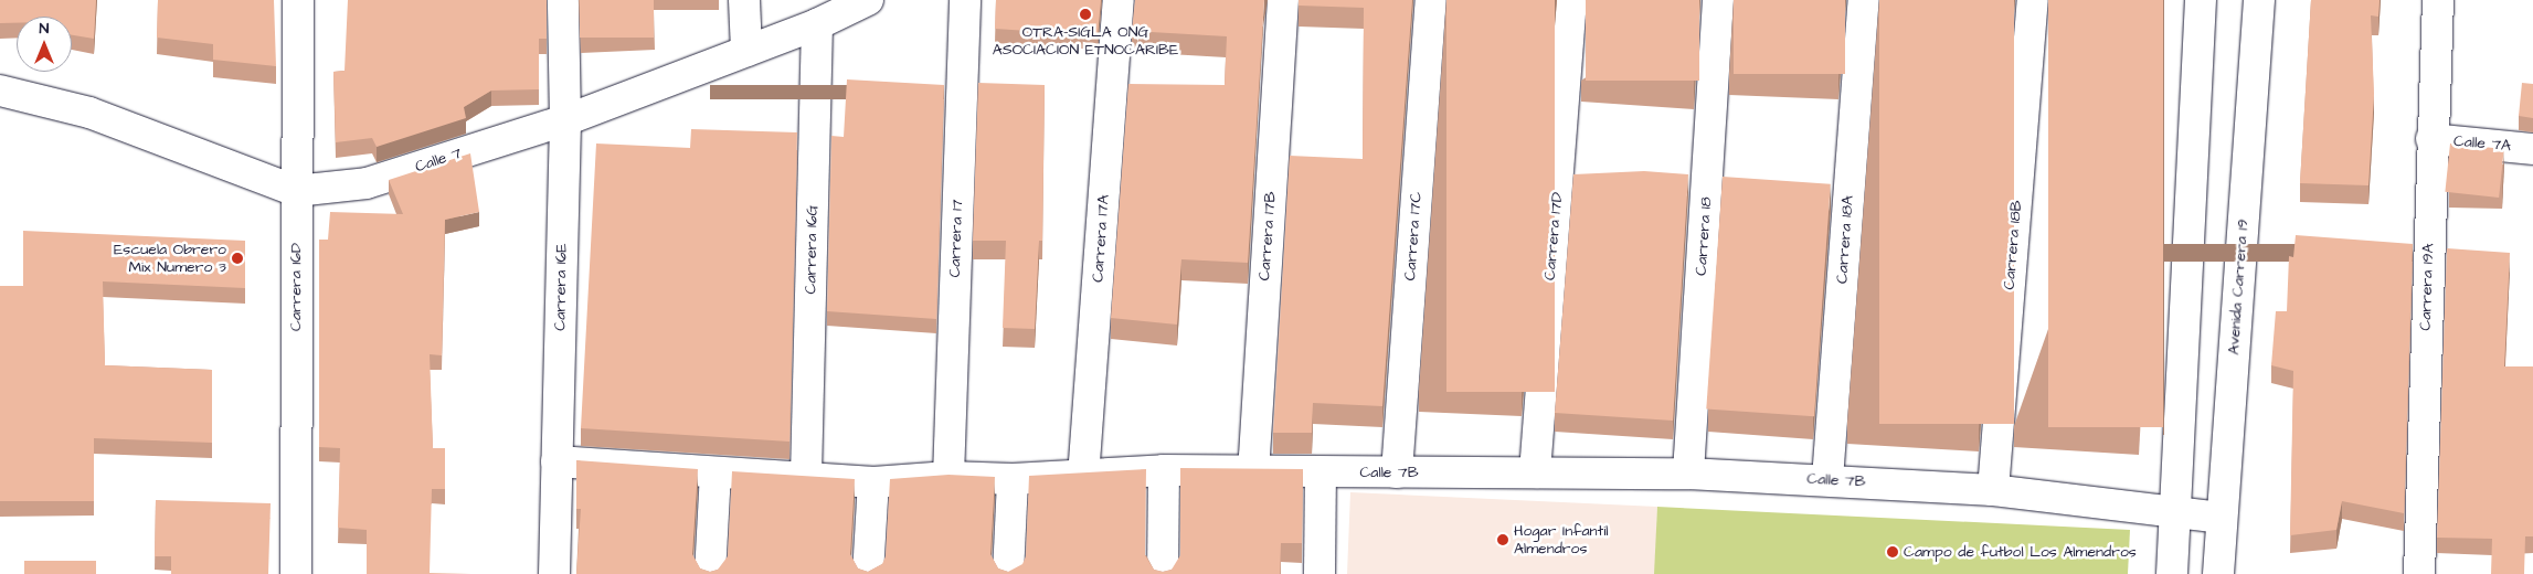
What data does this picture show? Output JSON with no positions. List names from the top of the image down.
{
  "streets": {
    "street": [
      "Calle 7A",
      "Calle 7",
      "Carrera 17B",
      "Carrera 17C",
      "Carrera 17D",
      "Carrera 18",
      "Carrera 17",
      "Carrera 17A",
      "Carrera 18A",
      "Carrera 18B",
      "Carrera 16G",
      "Carrera 16D",
      "Carrera 16E",
      "Avenida Carrera 19",
      "Carrera 19A",
      "Calle 7B"
    ]
  },
  "crossings": [
    ["Calle 7A", "Carrera 19A"],
    ["Calle 7", "Carrera 16G"],
    ["Calle 7", "Carrera 16D"],
    ["Calle 7", "Carrera 16E"],
    ["Carrera 17B", "Calle 7B"],
    ["Carrera 17C", "Calle 7B"],
    ["Carrera 17D", "Calle 7B"],
    ["Carrera 18", "Calle 7B"],
    ["Carrera 17", "Calle 7B"],
    ["Carrera 17A", "Calle 7B"],
    ["Carrera 18A", "Calle 7B"],
    ["Carrera 18B", "Calle 7B"],
    ["Carrera 16G", "Calle 7B"],
    ["Carrera 16E", "Calle 7B"],
    ["Avenida Carrera 19", "Calle 7B"]
  ],
  "places": [
    "OTRA-SIGLA ONG ASOCIACION ETNOCARIBE",
    "Escuela Obrero Mix Numero 3",
    "Hogar Infantil Almendros",
    "Campo de futbol Los Almendros"
  ],
  "north": "top"
}
